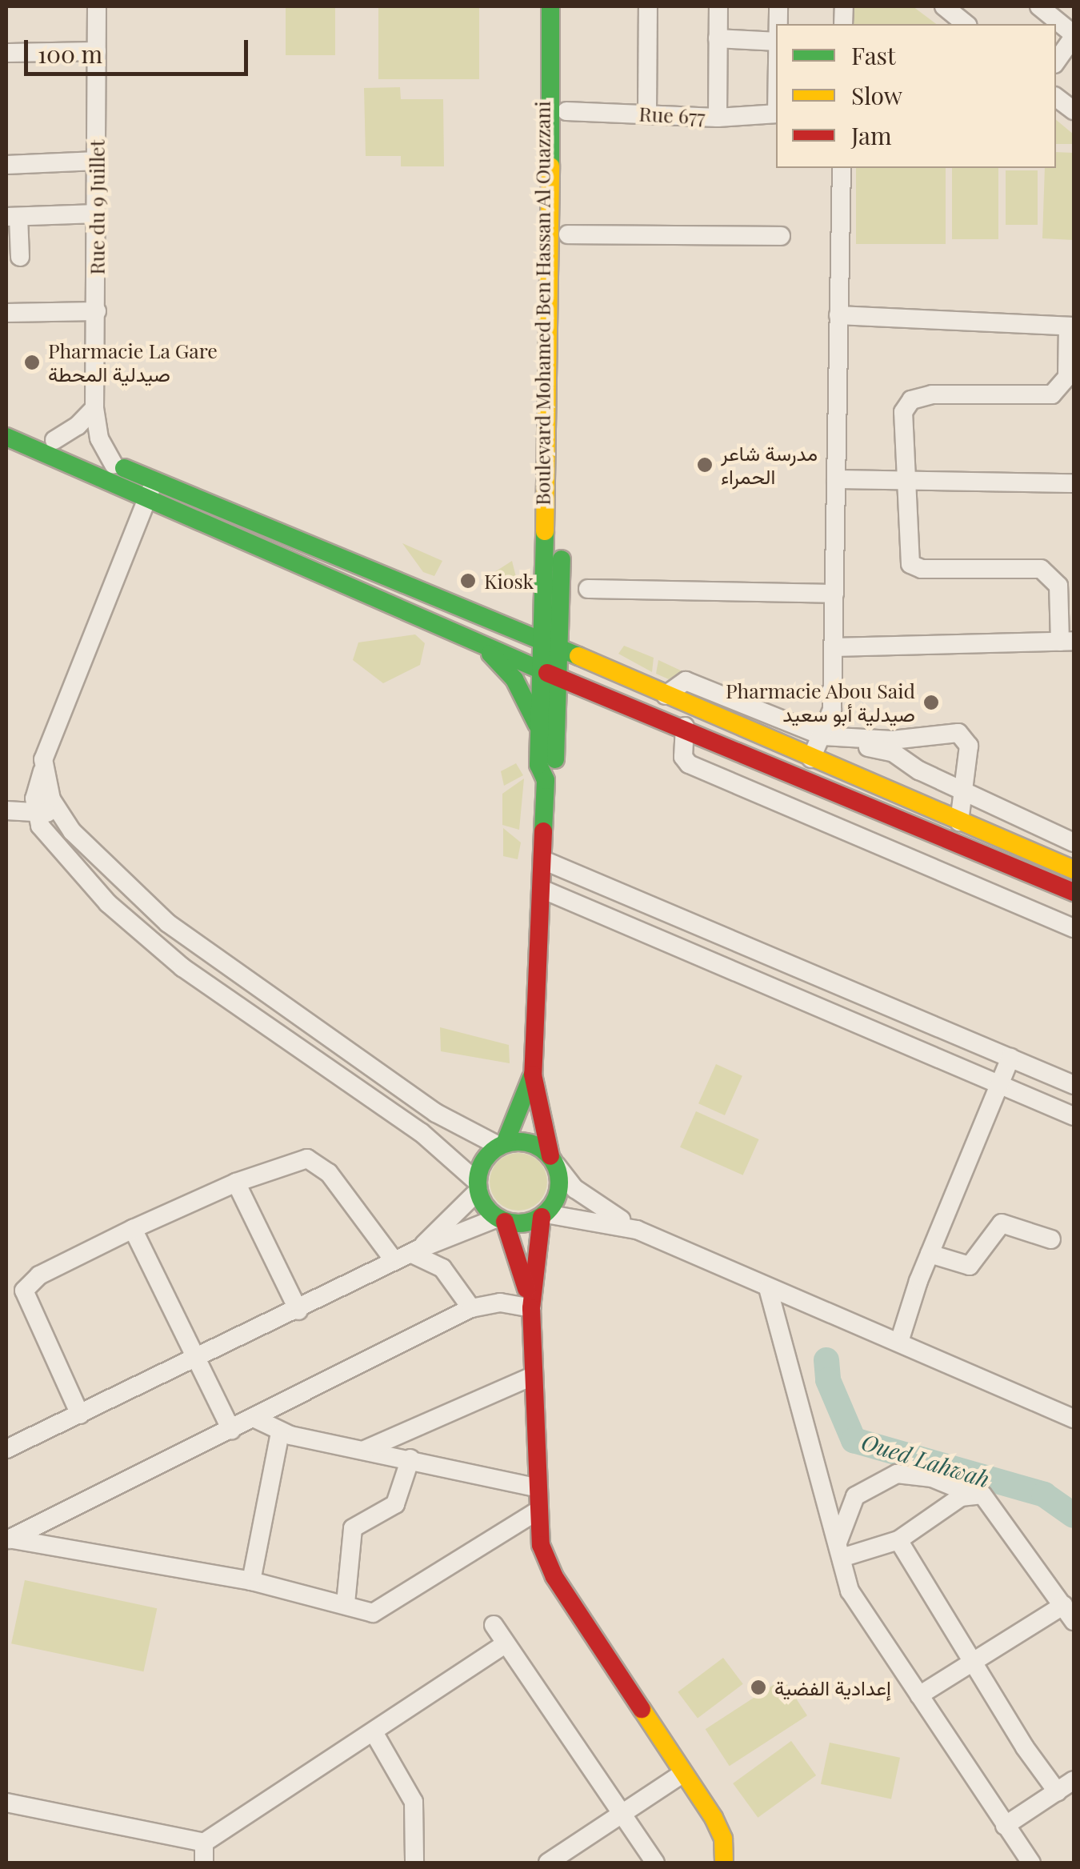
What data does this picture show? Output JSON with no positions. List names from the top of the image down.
{
  "streets": {
    "street": ["Rue 677", "Rue du 9 Juillet", "Boulevard Mohamed Ben Hassan Al Ouazzani"]
  },
  "crossings": [
    ["Rue 677", "Boulevard Mohamed Ben Hassan Al Ouazzani"]
  ],
  "water": ["Oued Lahwah"],
  "places": [
    "Pharmacie La Gare صيدلية المحطة",
    "مدرسة شاعر الحمراء",
    "Kiosk",
    "Pharmacie Abou Said صيدلية أبو سعيد",
    "إعدادية الفضية"
  ],
  "legend": ["Fast", "Slow", "Jam"],
  "scale_bar": "100 m"
}
